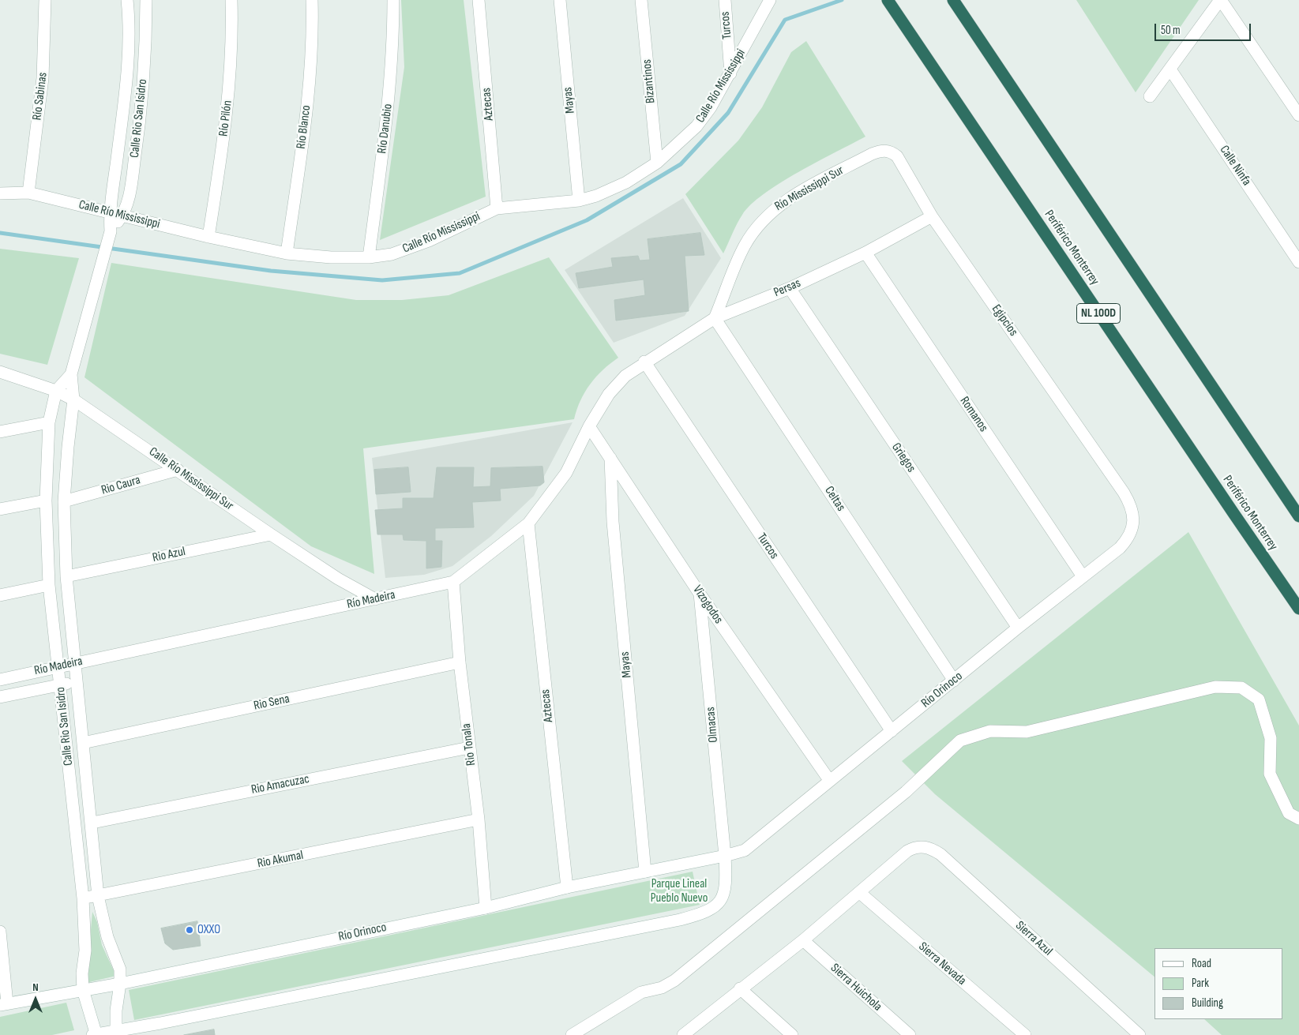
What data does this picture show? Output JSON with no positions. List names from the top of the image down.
{
  "streets": {
    "highway": ["Periférico Monterrey", "NL 100D"],
    "street": [
      "Turcos",
      "Bizantinos",
      "Calle Río Mississippi",
      "Río Sabinas",
      "Mayas",
      "Aztecas",
      "Calle Rio San Isidro",
      "Río Pilón",
      "Río Blanco",
      "Río Danubio",
      "Calle Ninfa",
      "Río Mississippi Sur",
      "Persas",
      "Egipcios",
      "Romanos",
      "Griegos",
      "Calle Río Mississippi Sur",
      "Rio Caura",
      "Celtas",
      "Rio Azul",
      "Río Madeira",
      "Vizogodos",
      "Río Orinoco",
      "Rio Sena",
      "Olmacas",
      "Rio Tonala",
      "Rio Amacuzac",
      "Rio Akumal",
      "Sierra Azul",
      "Sierra Nevada",
      "Sierra Huichola"
    ]
  },
  "crossings": [
    ["Turcos", "Calle Río Mississippi"],
    ["Turcos", "Persas"],
    ["Turcos", "Río Madeira"],
    ["Turcos", "Río Orinoco"],
    ["Bizantinos", "Calle Río Mississippi"],
    ["Calle Río Mississippi", "Río Sabinas"],
    ["Calle Río Mississippi", "Mayas"],
    ["Calle Río Mississippi", "Aztecas"],
    ["Calle Río Mississippi", "Calle Rio San Isidro"],
    ["Calle Río Mississippi", "Río Pilón"],
    ["Calle Río Mississippi", "Río Blanco"],
    ["Calle Río Mississippi", "Río Danubio"],
    ["Mayas", "Vizogodos"],
    ["Mayas", "Río Orinoco"],
    ["Aztecas", "Río Madeira"],
    ["Aztecas", "Río Orinoco"],
    ["Calle Rio San Isidro", "Calle Río Mississippi Sur"],
    ["Calle Rio San Isidro", "Rio Caura"],
    ["Calle Rio San Isidro", "Rio Azul"],
    ["Calle Rio San Isidro", "Río Madeira"],
    ["Calle Rio San Isidro", "Río Orinoco"],
    ["Calle Rio San Isidro", "Rio Sena"],
    ["Calle Rio San Isidro", "Rio Amacuzac"],
    ["Calle Rio San Isidro", "Rio Akumal"],
    ["Río Mississippi Sur", "Persas"],
    ["Río Mississippi Sur", "Egipcios"],
    ["Río Mississippi Sur", "Celtas"],
    ["Persas", "Egipcios"],
    ["Persas", "Romanos"],
    ["Persas", "Griegos"],
    ["Persas", "Celtas"],
    ["Persas", "Río Madeira"],
    ["Egipcios", "Río Orinoco"],
    ["Romanos", "Río Orinoco"],
    ["Griegos", "Río Orinoco"],
    ["Calle Río Mississippi Sur", "Rio Caura"],
    ["Calle Río Mississippi Sur", "Rio Azul"],
    ["Calle Río Mississippi Sur", "Río Madeira"],
    ["Celtas", "Río Orinoco"],
    ["Río Madeira", "Vizogodos"],
    ["Río Madeira", "Rio Tonala"],
    ["Vizogodos", "Río Orinoco"],
    ["Vizogodos", "Olmacas"],
    ["Río Orinoco", "Olmacas"],
    ["Río Orinoco", "Rio Tonala"],
    ["Rio Sena", "Rio Tonala"],
    ["Rio Tonala", "Rio Amacuzac"],
    ["Rio Tonala", "Rio Akumal"],
    ["Sierra Azul", "Sierra Nevada"]
  ],
  "parks": ["Parque Lineal Pueblo Nuevo"],
  "places": ["OXXO"],
  "legend": ["Road", "Park", "Building"],
  "scale_bar": "50 m",
  "north": "top"
}
